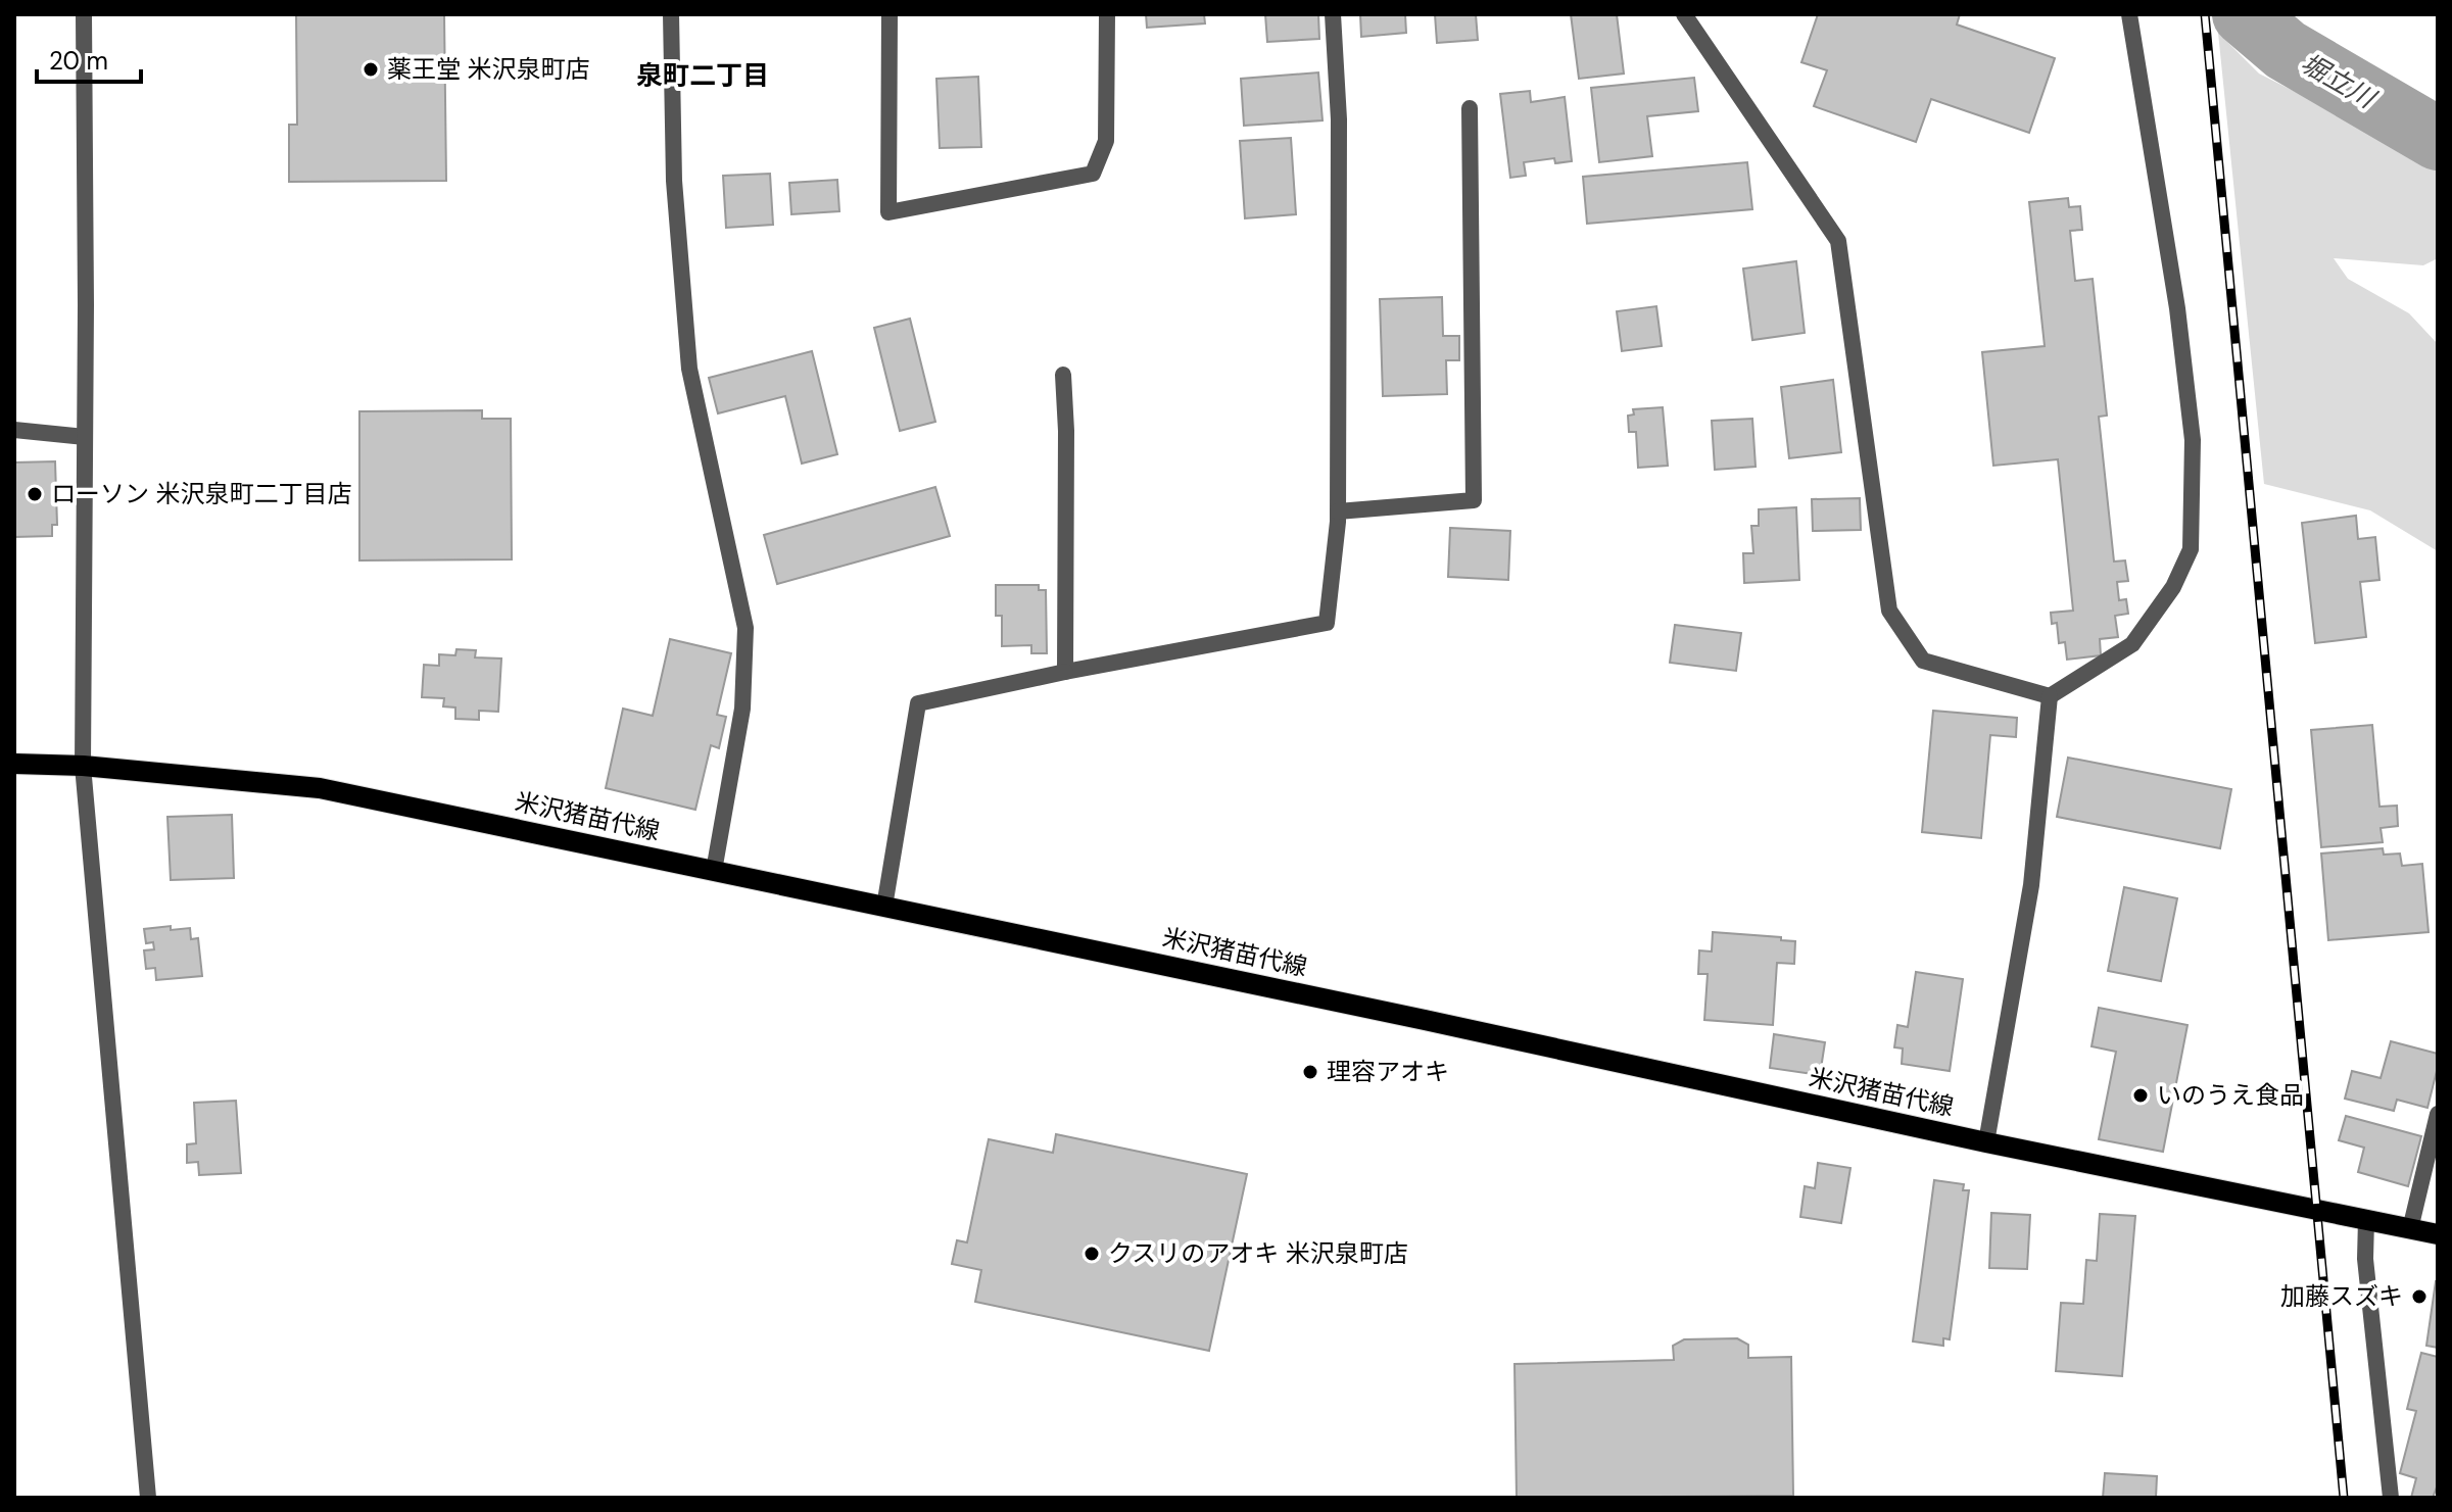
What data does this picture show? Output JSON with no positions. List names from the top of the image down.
{
  "streets": {
    "main road": ["米沢猪苗代線"]
  },
  "districts": ["泉町二丁目"],
  "water": ["堀立川"],
  "places": [
    "薬王堂 米沢泉町店",
    "ローソン 米沢泉町二丁目店",
    "理容アオキ",
    "いのうえ食品",
    "クスリのアオキ 米沢泉町店",
    "加藤スズキ"
  ],
  "scale_bar": "20 m"
}
